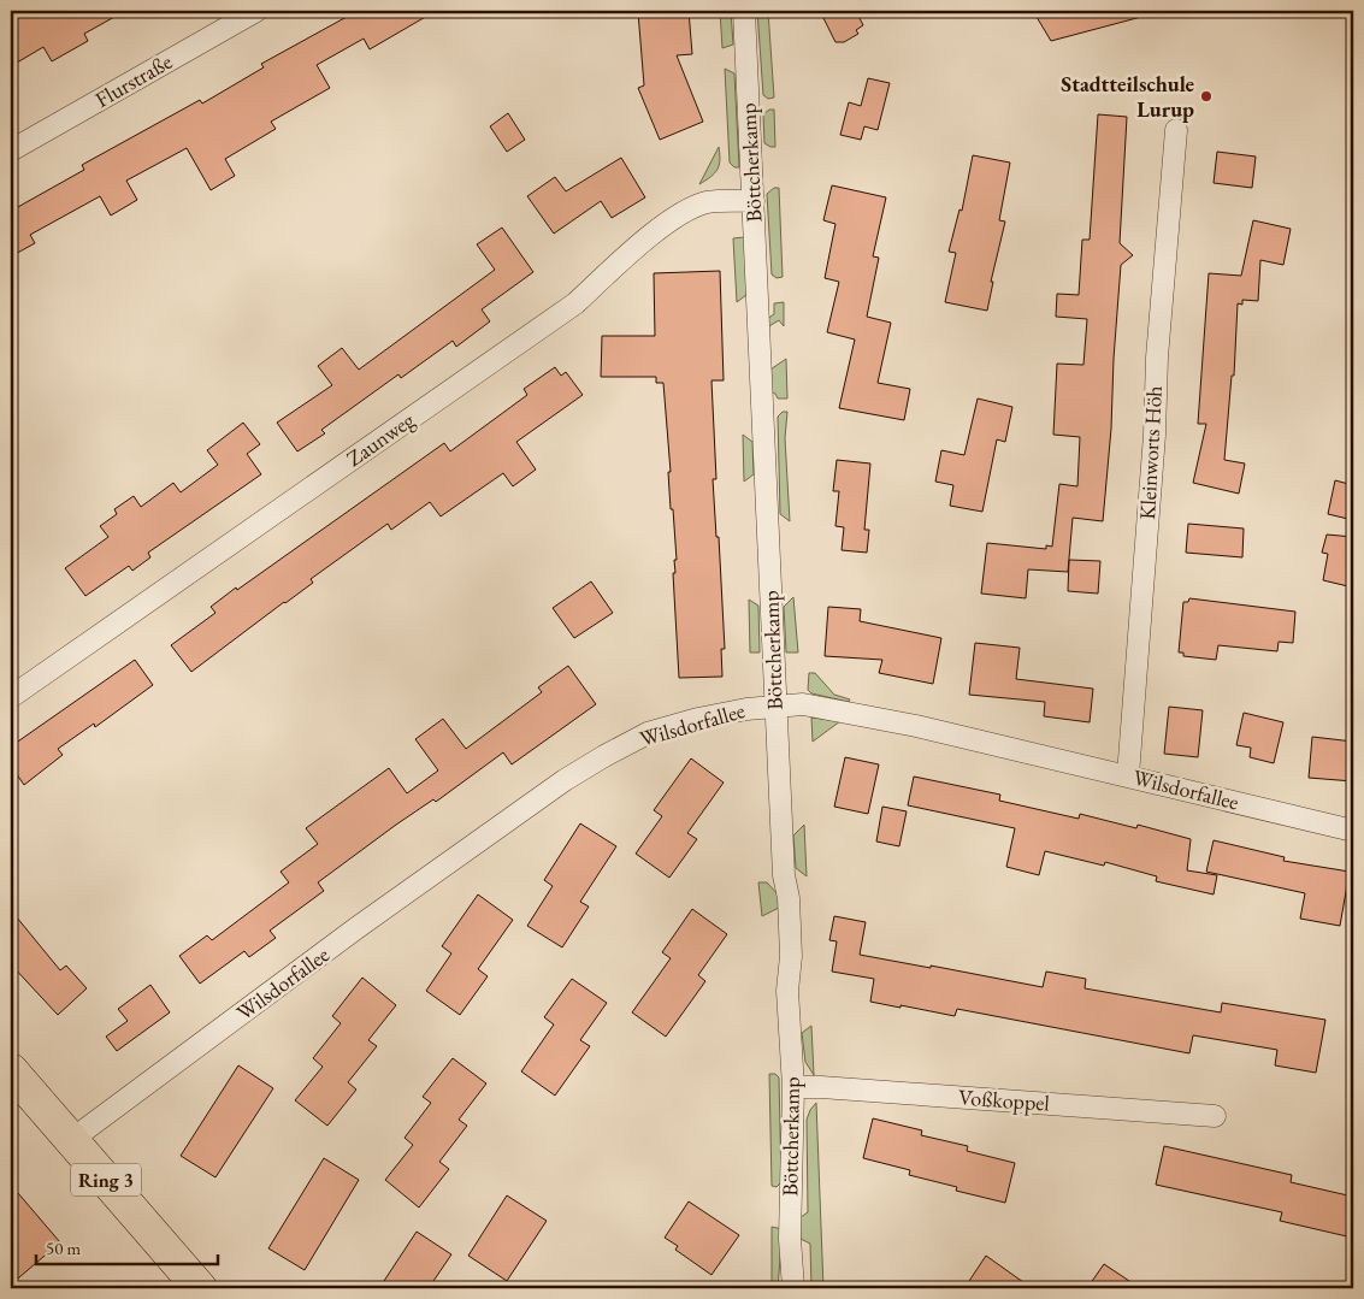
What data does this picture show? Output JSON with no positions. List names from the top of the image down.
{
  "streets": {
    "main road": ["Ring 3"],
    "street": [
      "Flurstraße",
      "Böttcherkamp",
      "Zaunweg",
      "Kleinworts Höh",
      "Wilsdorfallee",
      "Voßkoppel"
    ]
  },
  "crossings": [
    ["Böttcherkamp", "Zaunweg"],
    ["Böttcherkamp", "Wilsdorfallee"],
    ["Böttcherkamp", "Voßkoppel"],
    ["Kleinworts Höh", "Wilsdorfallee"],
    ["Wilsdorfallee", "Ring 3"]
  ],
  "places": ["Stadtteilschule Lurup"],
  "scale_bar": "50 m"
}
